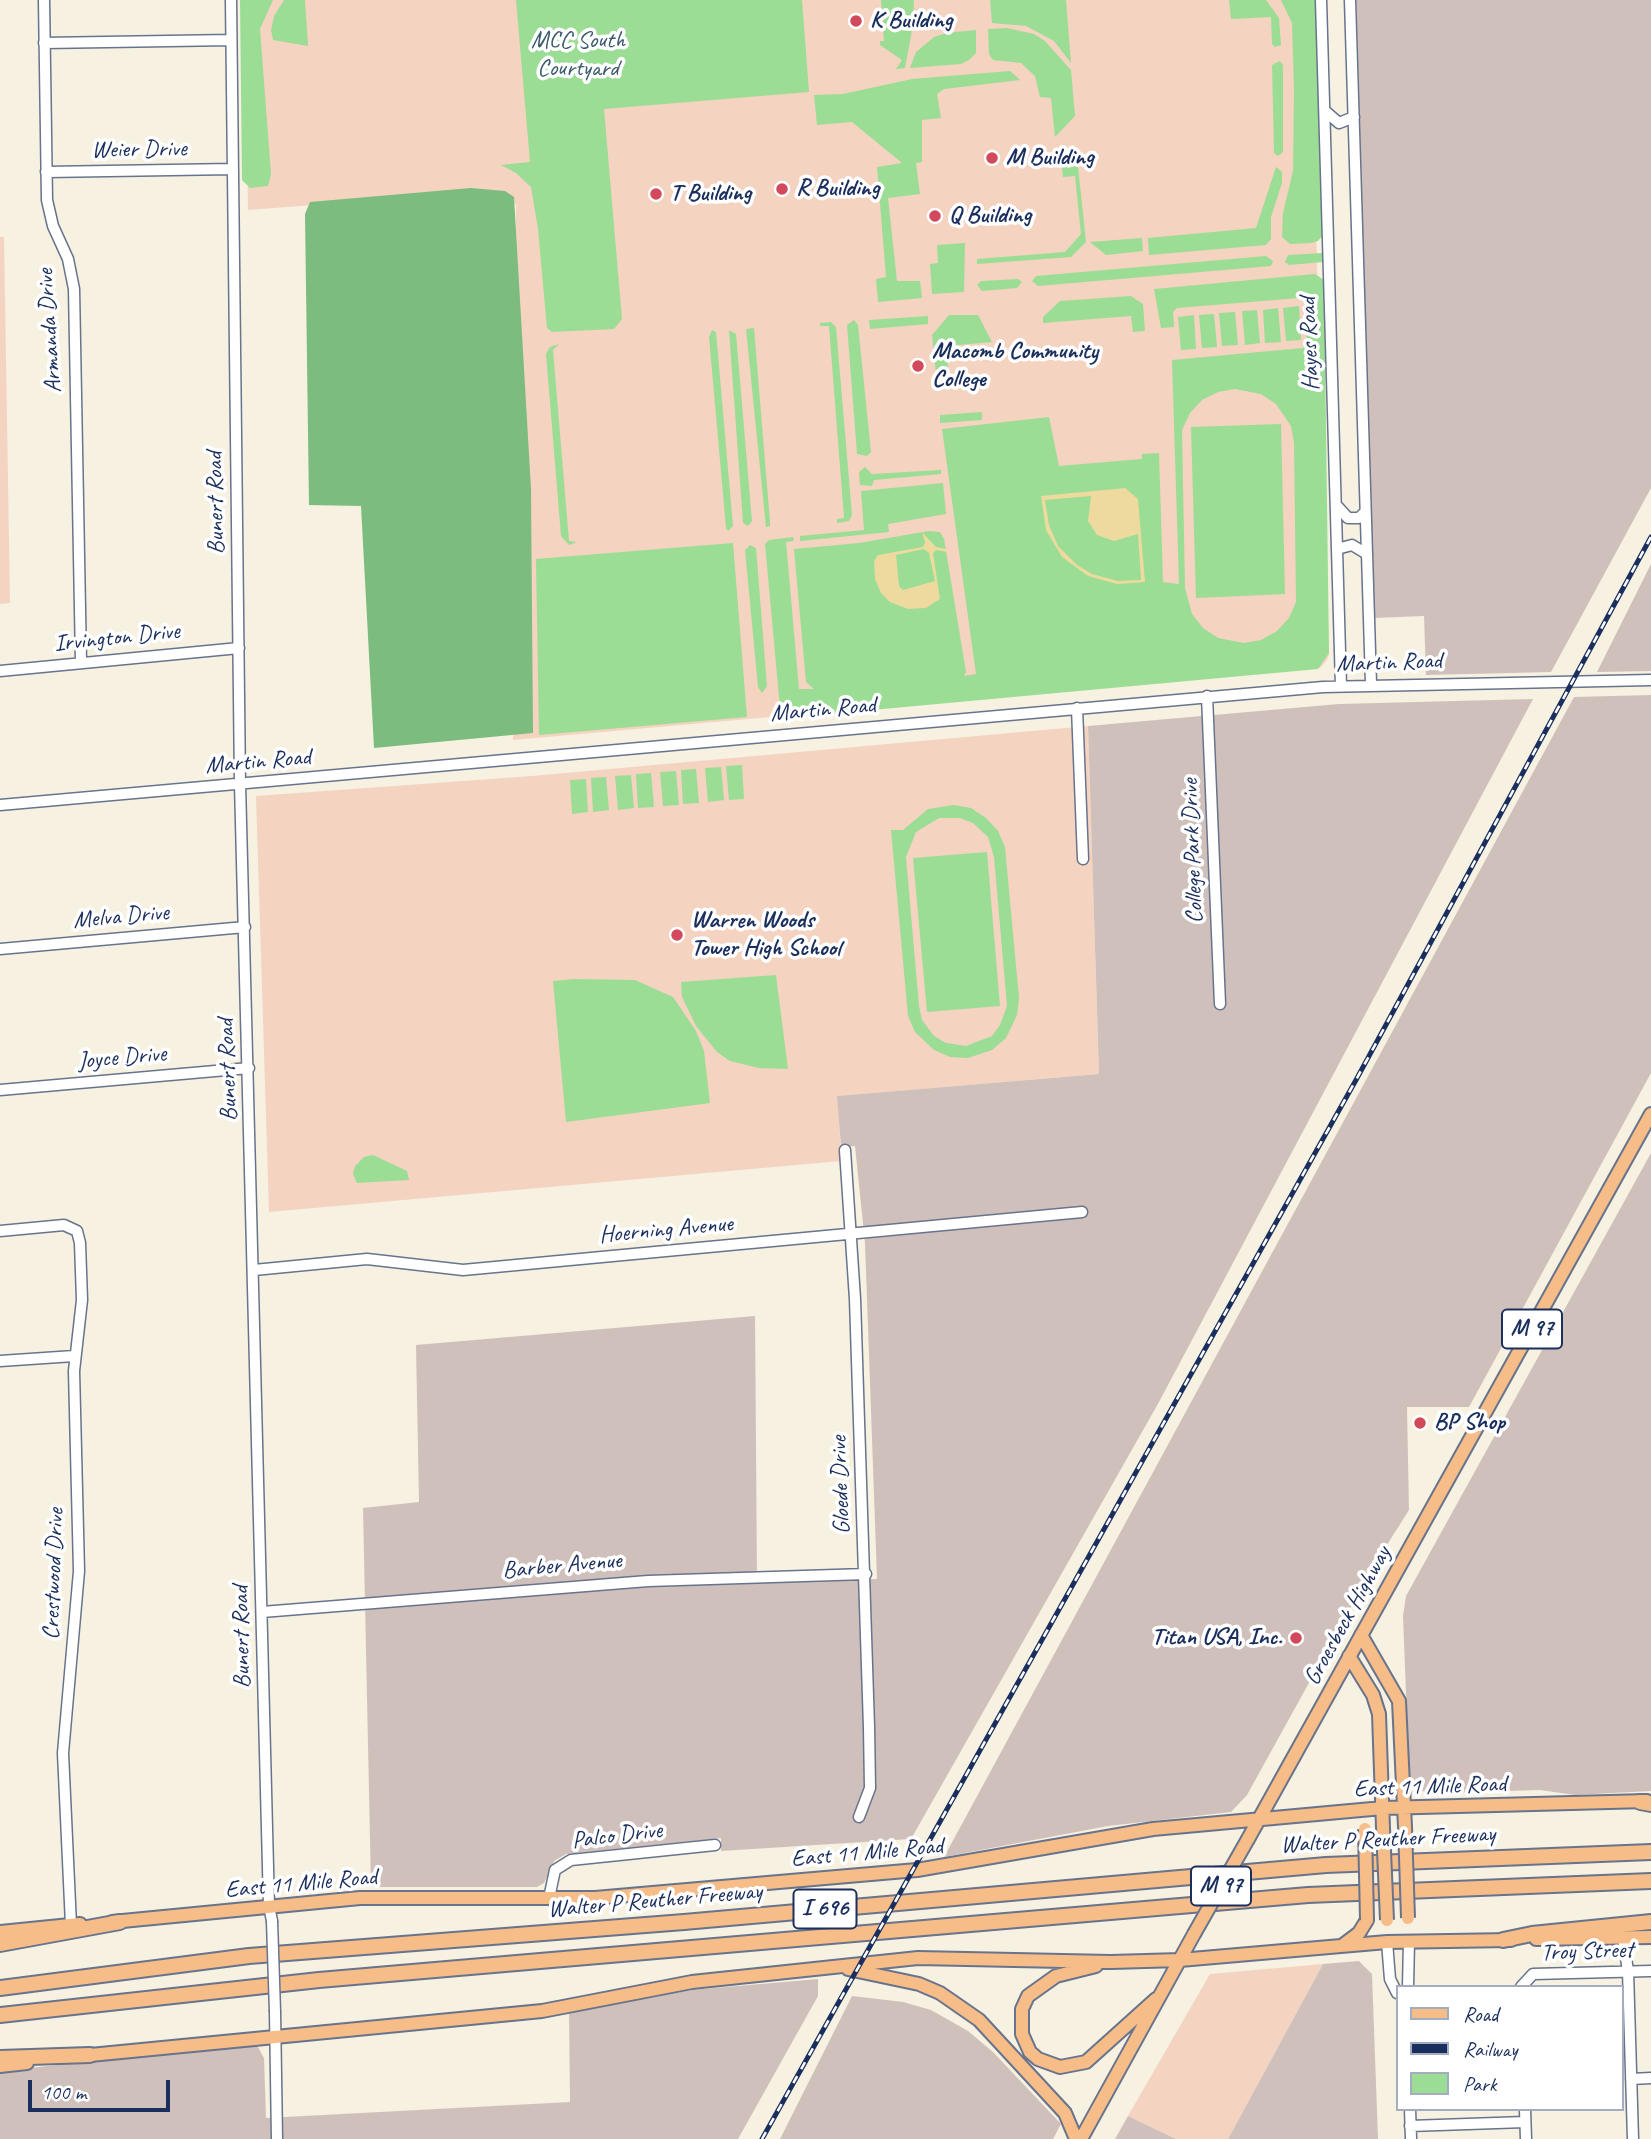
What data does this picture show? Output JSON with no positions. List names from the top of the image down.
{
  "streets": {
    "highway": ["Walter P Reuther Freeway", "I 696"],
    "main road": ["M 97", "Groesbeck Highway", "East 11 Mile Road"],
    "street": [
      "Weier Drive",
      "Armanda Drive",
      "Hayes Road",
      "Bunert Road",
      "Irvington Drive",
      "Martin Road",
      "College Park Drive",
      "Melva Drive",
      "Joyce Drive",
      "Hoerning Avenue",
      "Gloede Drive",
      "Barber Avenue",
      "Crestwood Drive",
      "Palco Drive",
      "Troy Street"
    ]
  },
  "crossings": [
    ["Weier Drive", "Armanda Drive"],
    ["Weier Drive", "Bunert Road"],
    ["Armanda Drive", "Irvington Drive"],
    ["Hayes Road", "Martin Road"],
    ["Bunert Road", "Irvington Drive"],
    ["Bunert Road", "Martin Road"],
    ["Bunert Road", "Melva Drive"],
    ["Bunert Road", "Joyce Drive"],
    ["Bunert Road", "Hoerning Avenue"],
    ["Bunert Road", "Barber Avenue"],
    ["Bunert Road", "East 11 Mile Road"],
    ["Martin Road", "College Park Drive"],
    ["Hoerning Avenue", "Gloede Drive"],
    ["Gloede Drive", "Barber Avenue"],
    ["Crestwood Drive", "East 11 Mile Road"],
    ["Groesbeck Highway", "East 11 Mile Road"],
    ["East 11 Mile Road", "Palco Drive"]
  ],
  "parks": ["MCC South Courtyard"],
  "places": [
    "K Building",
    "M Building",
    "R Building",
    "T Building",
    "Q Building",
    "Macomb Community College",
    "Warren Woods Tower High School",
    "BP Shop",
    "Titan USA, Inc."
  ],
  "legend": ["Road", "Railway", "Park"],
  "scale_bar": "100 m"
}
